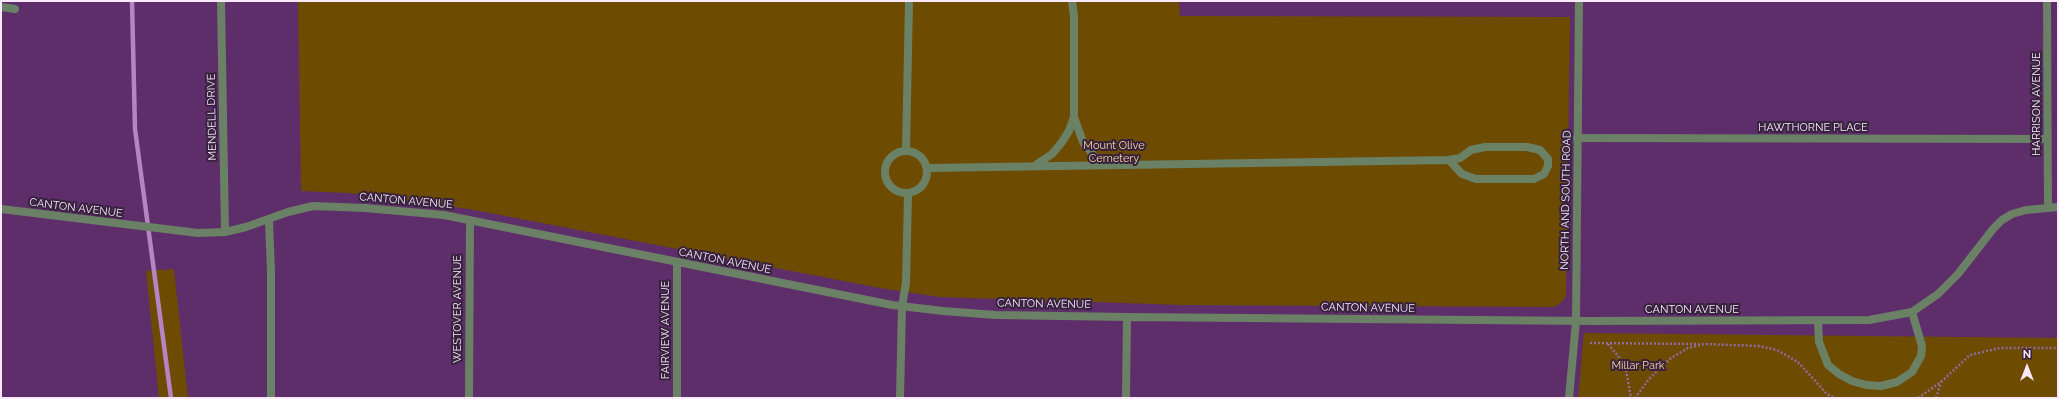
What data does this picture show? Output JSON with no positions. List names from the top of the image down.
{
  "streets": {
    "street": [
      "HARRISON AVENUE",
      "MENDELL DRIVE",
      "HAWTHORNE PLACE",
      "NORTH AND SOUTH ROAD",
      "CANTON AVENUE",
      "WESTOVER AVENUE",
      "FAIRVIEW AVENUE"
    ]
  },
  "crossings": [
    ["HARRISON AVENUE", "HAWTHORNE PLACE"],
    ["HARRISON AVENUE", "CANTON AVENUE"],
    ["MENDELL DRIVE", "CANTON AVENUE"],
    ["HAWTHORNE PLACE", "NORTH AND SOUTH ROAD"],
    ["NORTH AND SOUTH ROAD", "CANTON AVENUE"],
    ["CANTON AVENUE", "WESTOVER AVENUE"],
    ["CANTON AVENUE", "FAIRVIEW AVENUE"]
  ],
  "parks": ["Mount Olive Cemetery", "Millar Park"],
  "north": "top"
}
